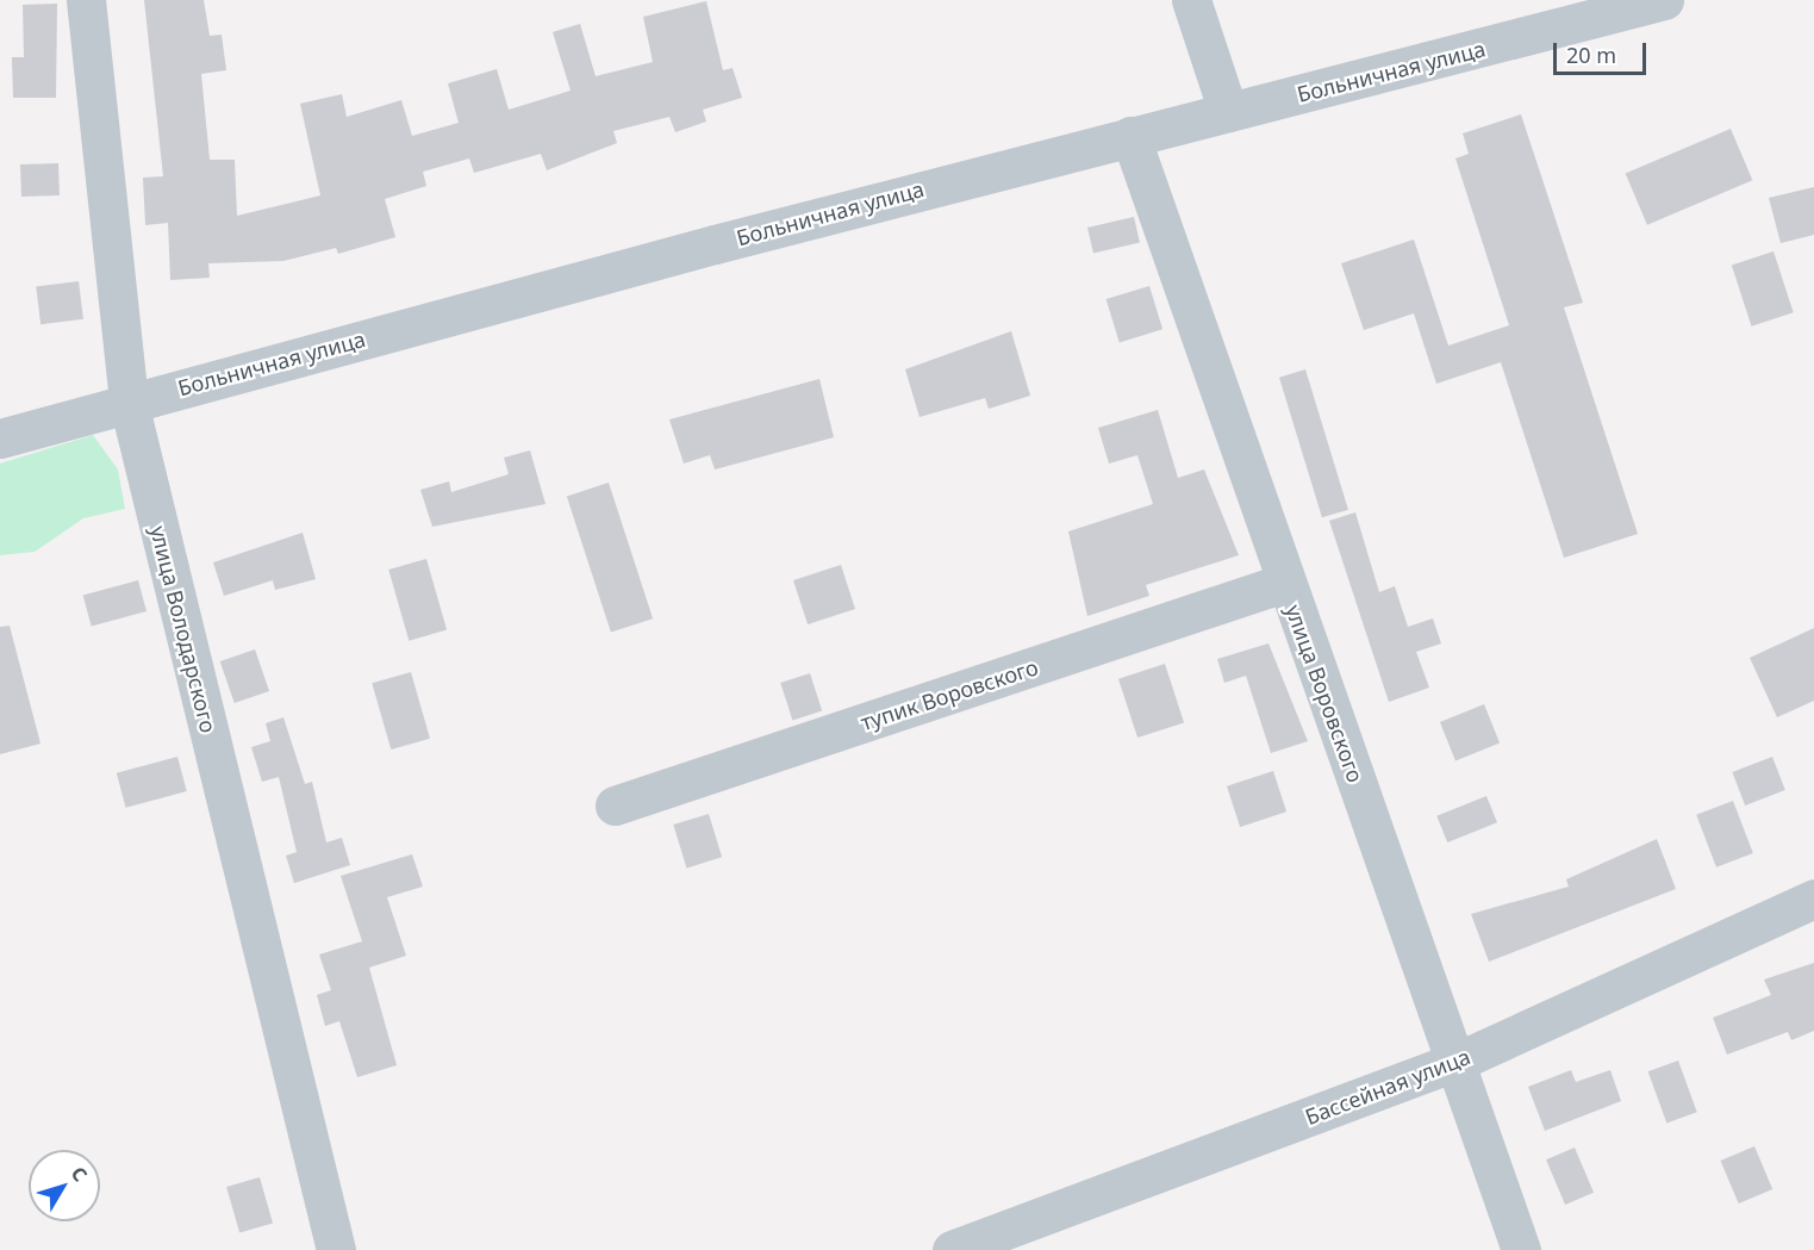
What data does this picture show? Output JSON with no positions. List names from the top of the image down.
{
  "streets": {
    "street": [
      "Больничная улица",
      "улица Володарского",
      "улица Воровского",
      "тупик Воровского",
      "Бассейная улица"
    ]
  },
  "crossings": [
    ["Больничная улица", "улица Володарского"],
    ["Больничная улица", "улица Воровского"],
    ["улица Воровского", "тупик Воровского"],
    ["улица Воровского", "Бассейная улица"]
  ],
  "scale_bar": "20 m",
  "north": "top right"
}
